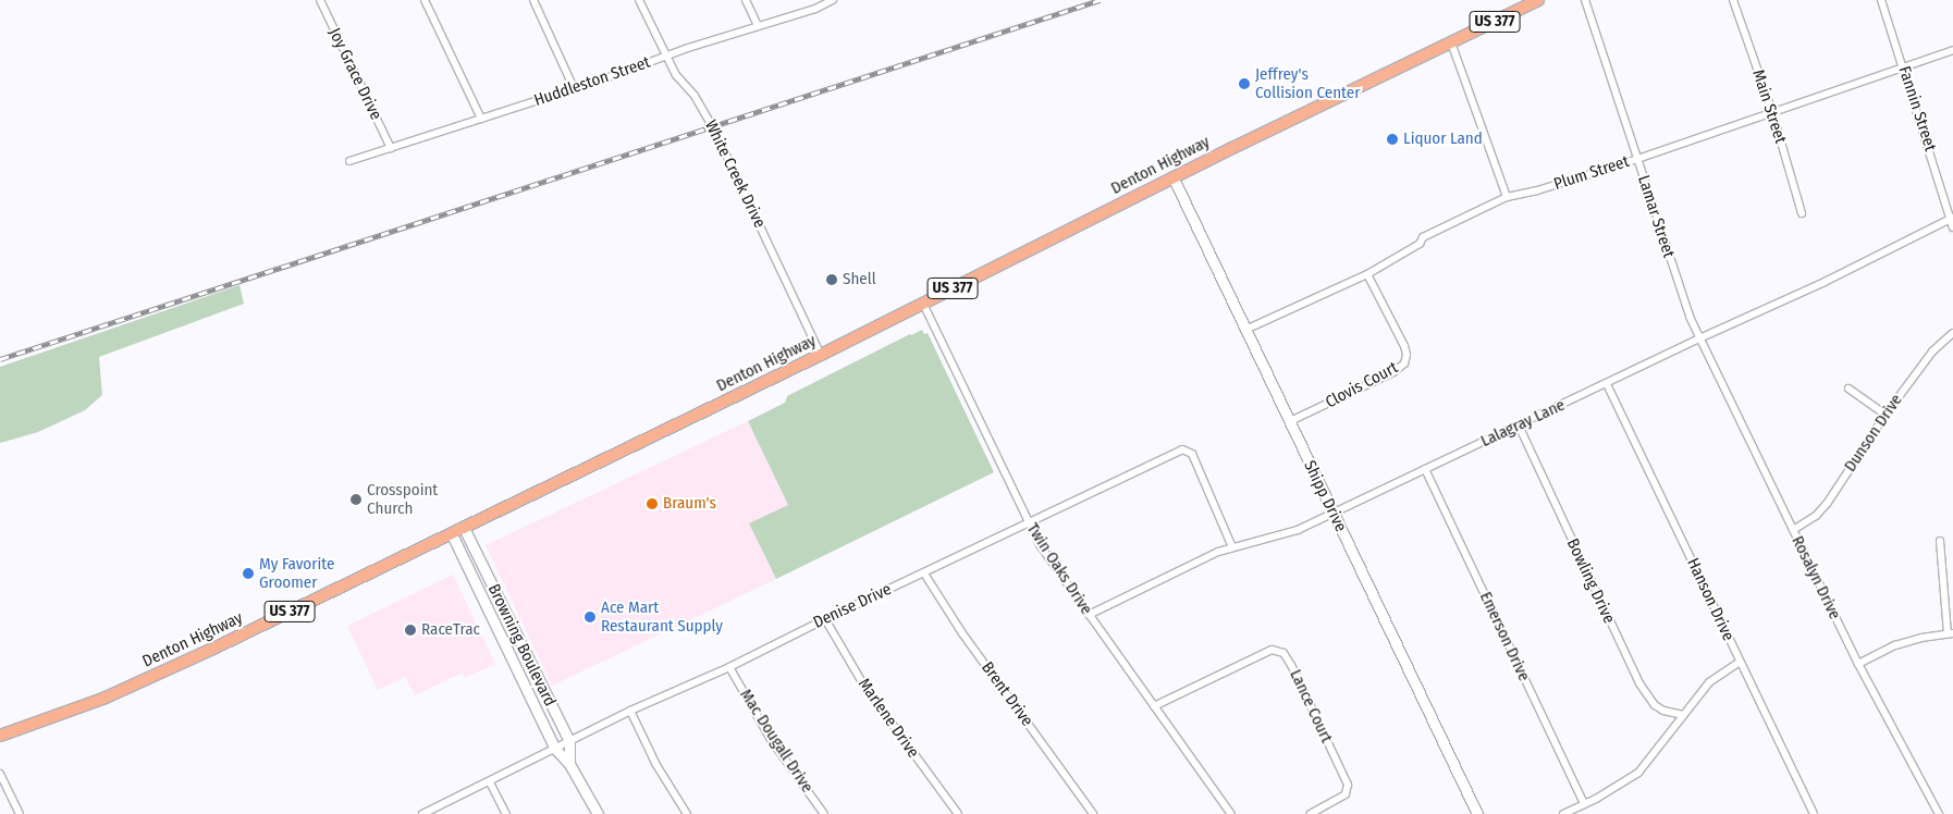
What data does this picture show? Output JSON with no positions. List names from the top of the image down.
{
  "streets": {
    "main road": ["US 377", "Denton Highway"],
    "street": [
      "Joy Grace Drive",
      "Huddleston Street",
      "Main Street",
      "Fannin Street",
      "Plum Street",
      "White Creek Drive",
      "Lamar Street",
      "Clovis Court",
      "Lalagray Lane",
      "Dunson Drive",
      "Shipp Drive",
      "Twin Oaks Drive",
      "Rosalyn Drive",
      "Bowling Drive",
      "Hanson Drive",
      "Denise Drive",
      "Emerson Drive",
      "Browning Boulevard",
      "Brent Drive",
      "Lance Court",
      "Marlene Drive",
      "Mac Dougall Drive"
    ]
  },
  "crossings": [
    ["Joy Grace Drive", "Huddleston Street"],
    ["Huddleston Street", "White Creek Drive"],
    ["Main Street", "Plum Street"],
    ["Fannin Street", "Plum Street"],
    ["Fannin Street", "Lalagray Lane"],
    ["Denton Highway", "White Creek Drive"],
    ["Denton Highway", "Shipp Drive"],
    ["Denton Highway", "Twin Oaks Drive"],
    ["Denton Highway", "Browning Boulevard"],
    ["Plum Street", "Lamar Street"],
    ["Plum Street", "Clovis Court"],
    ["Plum Street", "Shipp Drive"],
    ["Lamar Street", "Lalagray Lane"],
    ["Lamar Street", "Rosalyn Drive"],
    ["Clovis Court", "Shipp Drive"],
    ["Lalagray Lane", "Shipp Drive"],
    ["Lalagray Lane", "Twin Oaks Drive"],
    ["Lalagray Lane", "Rosalyn Drive"],
    ["Lalagray Lane", "Bowling Drive"],
    ["Lalagray Lane", "Hanson Drive"],
    ["Lalagray Lane", "Denise Drive"],
    ["Lalagray Lane", "Emerson Drive"],
    ["Dunson Drive", "Rosalyn Drive"],
    ["Twin Oaks Drive", "Denise Drive"],
    ["Twin Oaks Drive", "Lance Court"],
    ["Denise Drive", "Browning Boulevard"],
    ["Denise Drive", "Brent Drive"],
    ["Denise Drive", "Marlene Drive"],
    ["Denise Drive", "Mac Dougall Drive"]
  ],
  "places": [
    "Jeffrey's Collision Center",
    "Liquor Land",
    "Shell",
    "Crosspoint Church",
    "Braum's",
    "My Favorite Groomer",
    "Ace Mart Restaurant Supply",
    "RaceTrac"
  ]
}
